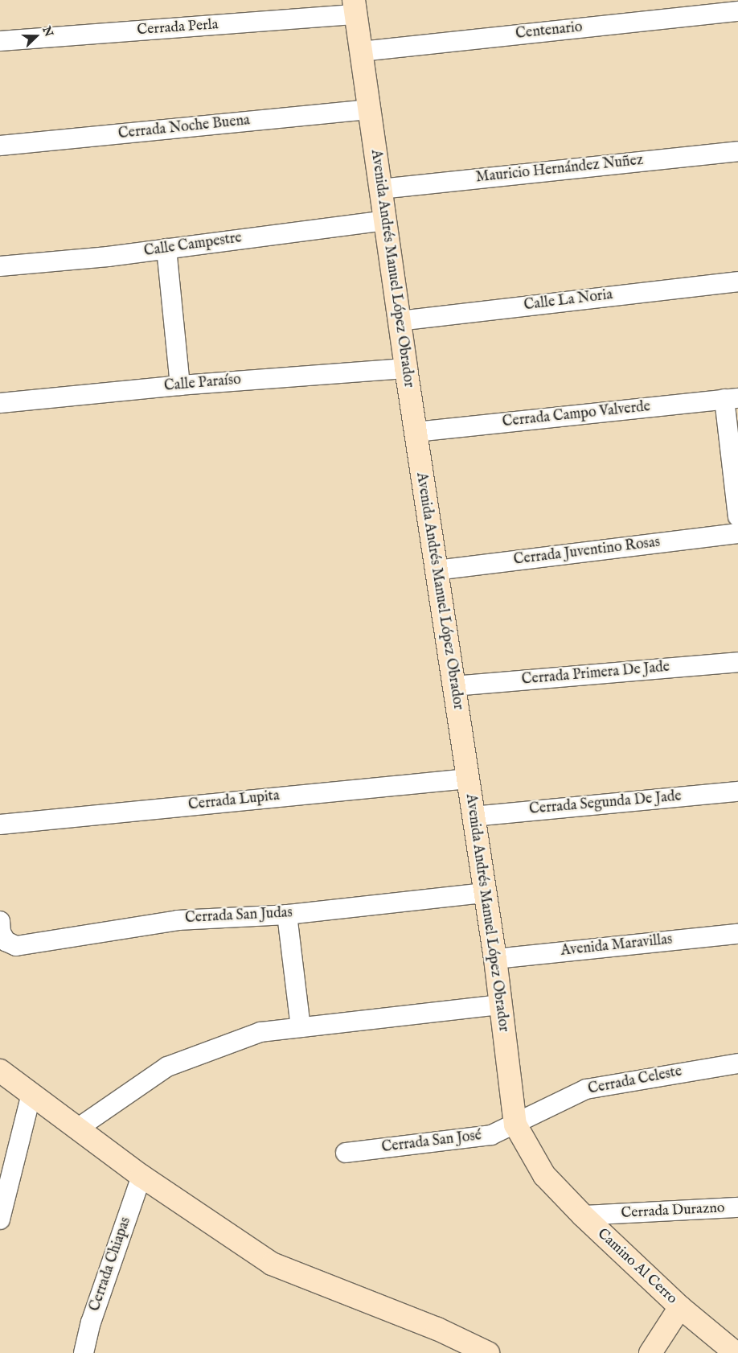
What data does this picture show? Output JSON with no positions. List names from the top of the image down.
{
  "streets": {
    "main road": ["Avenida Andrés Manuel López Obrador", "Camino Al Cerro"],
    "street": [
      "Cerrada Perla",
      "Centenario",
      "Cerrada Noche Buena",
      "Mauricio Hernández Nuñez",
      "Calle Campestre",
      "Calle La Noria",
      "Calle Paraíso",
      "Cerrada Campo Valverde",
      "Cerrada Juventino Rosas",
      "Cerrada Primera De Jade",
      "Cerrada Lupita",
      "Cerrada Segunda De Jade",
      "Cerrada San Judas",
      "Avenida Maravillas",
      "Cerrada Celeste",
      "Cerrada San José",
      "Cerrada Durazno",
      "Cerrada Chiapas"
    ]
  },
  "crossings": [
    ["Cerrada Perla", "Avenida Andrés Manuel López Obrador"],
    ["Centenario", "Avenida Andrés Manuel López Obrador"],
    ["Cerrada Noche Buena", "Avenida Andrés Manuel López Obrador"],
    ["Mauricio Hernández Nuñez", "Avenida Andrés Manuel López Obrador"],
    ["Calle Campestre", "Avenida Andrés Manuel López Obrador"],
    ["Avenida Andrés Manuel López Obrador", "Calle La Noria"],
    ["Avenida Andrés Manuel López Obrador", "Calle Paraíso"],
    ["Avenida Andrés Manuel López Obrador", "Cerrada Campo Valverde"],
    ["Avenida Andrés Manuel López Obrador", "Cerrada Juventino Rosas"],
    ["Avenida Andrés Manuel López Obrador", "Cerrada Primera De Jade"],
    ["Avenida Andrés Manuel López Obrador", "Cerrada Lupita"],
    ["Avenida Andrés Manuel López Obrador", "Cerrada Segunda De Jade"],
    ["Avenida Andrés Manuel López Obrador", "Cerrada San Judas"],
    ["Avenida Andrés Manuel López Obrador", "Avenida Maravillas"],
    ["Avenida Andrés Manuel López Obrador", "Cerrada Celeste"],
    ["Avenida Andrés Manuel López Obrador", "Cerrada San José"],
    ["Avenida Andrés Manuel López Obrador", "Camino Al Cerro"],
    ["Cerrada Celeste", "Cerrada San José"],
    ["Cerrada Durazno", "Camino Al Cerro"]
  ],
  "north": "right"
}
